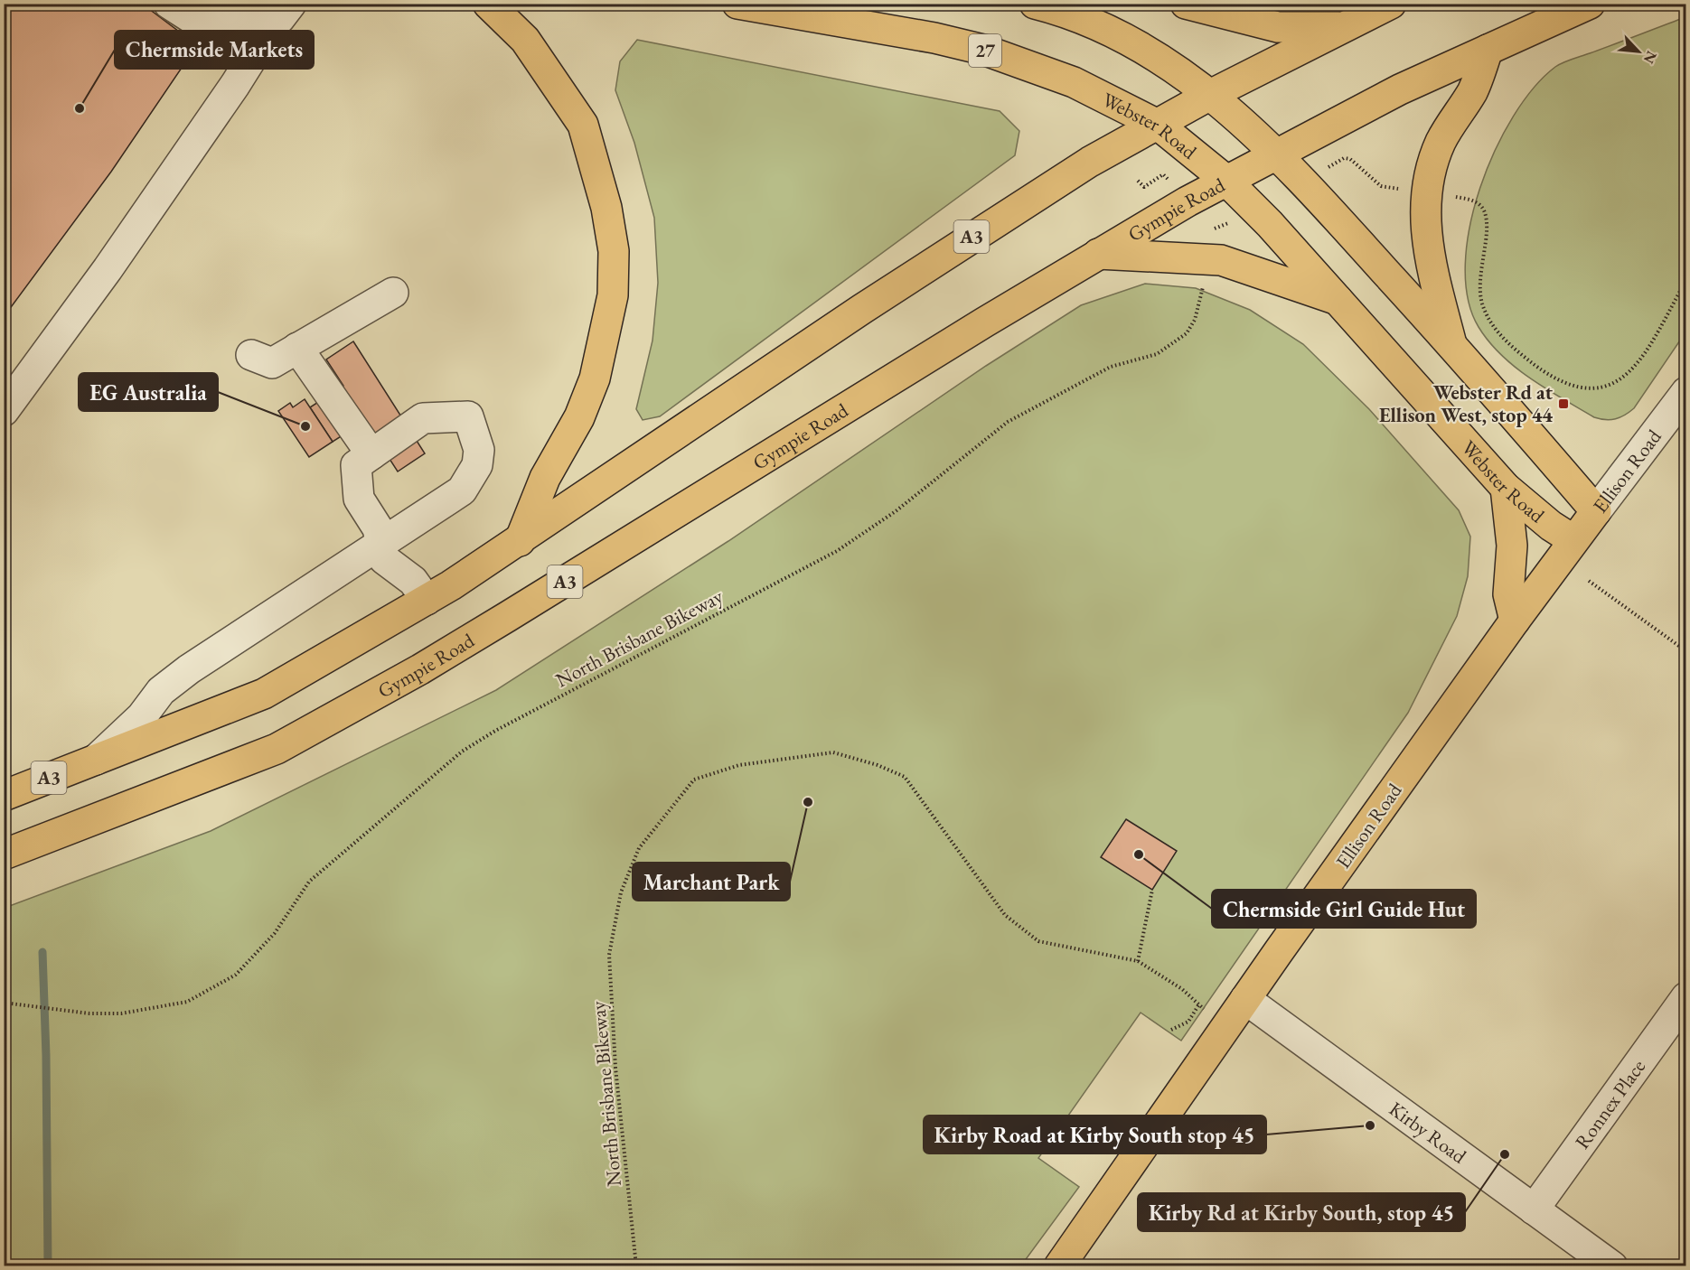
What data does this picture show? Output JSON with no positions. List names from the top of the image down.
{
  "streets": {
    "main road": [
      "27",
      "Webster Road",
      "Gympie Road",
      "A3",
      "Ellison Road"
    ],
    "street": ["Ronnex Place", "Kirby Road"],
    "path": ["North Brisbane Bikeway"]
  },
  "crossings": [
    ["Webster Road", "Gympie Road"],
    ["Webster Road", "A3"],
    ["Webster Road", "Ellison Road"],
    ["Ellison Road", "Kirby Road"],
    ["Ronnex Place", "Kirby Road"]
  ],
  "places": {
    "other": [
      "Chermside Markets",
      "EG Australia",
      "Marchant Park",
      "Chermside Girl Guide Hut",
      "Kirby Road at Kirby South stop 45",
      "Kirby Rd at Kirby South, stop 45"
    ],
    "transit": ["Webster Rd at Ellison West, stop 44"]
  },
  "north": "bottom right"
}
